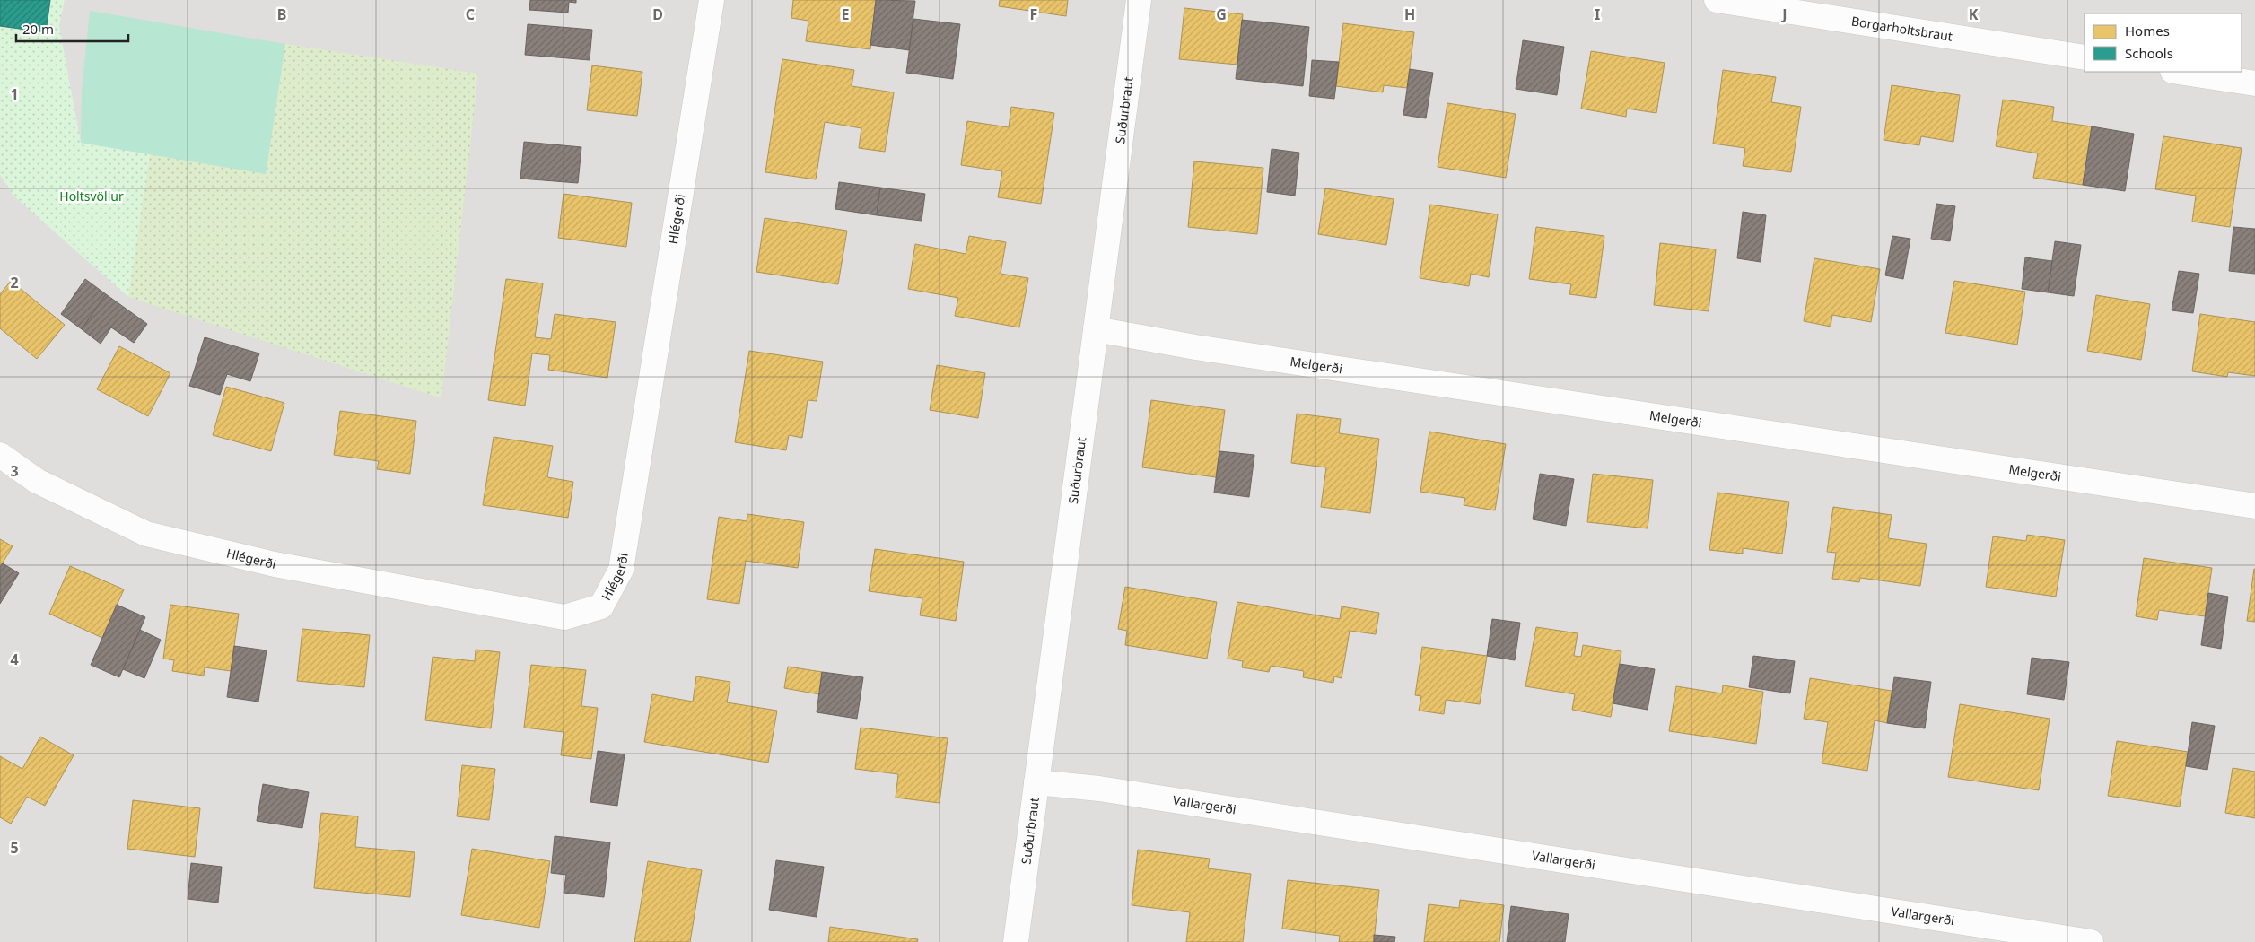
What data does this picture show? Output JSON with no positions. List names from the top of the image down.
{
  "streets": {
    "street": [
      "Borgarholtsbraut",
      "Suðurbraut",
      "Hlégerði",
      "Melgerði",
      "Vallargerði"
    ]
  },
  "crossings": [
    ["Suðurbraut", "Melgerði"],
    ["Suðurbraut", "Vallargerði"]
  ],
  "parks": ["Holtsvöllur"],
  "legend": ["Homes", "Schools"],
  "scale_bar": "20 m",
  "grid": {
    "columns": [
      "B",
      "C",
      "D",
      "E",
      "F",
      "G",
      "H",
      "I",
      "J",
      "K"
    ],
    "rows": [
      "1",
      "2",
      "3",
      "4",
      "5"
    ]
  }
}
